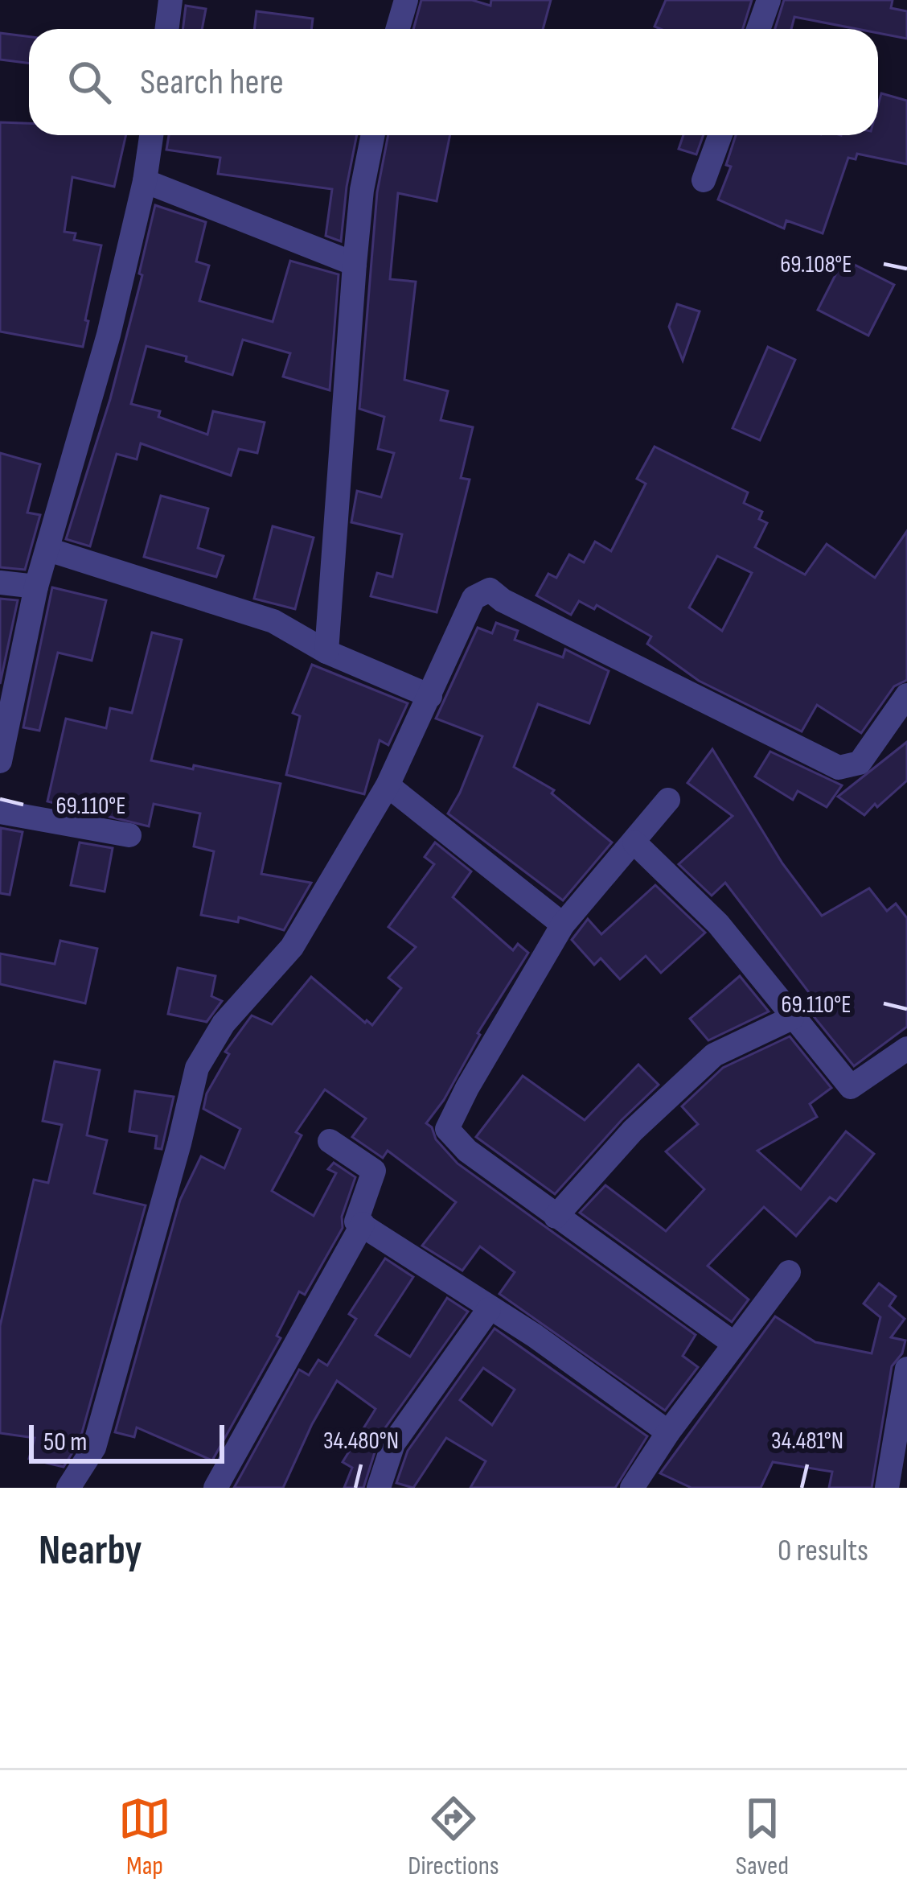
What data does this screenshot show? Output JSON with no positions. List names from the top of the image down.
{
  "scale_bar": "50 m",
  "page": {
    "search": "Search here",
    "scale": "50 m",
    "heading": ["Nearby", "0 results"],
    "nav": ["Map", "Directions", "Saved"]
  },
  "coordinates": [
    "69.108°E",
    "69.110°E",
    "34.480°N",
    "34.481°N"
  ]
}
